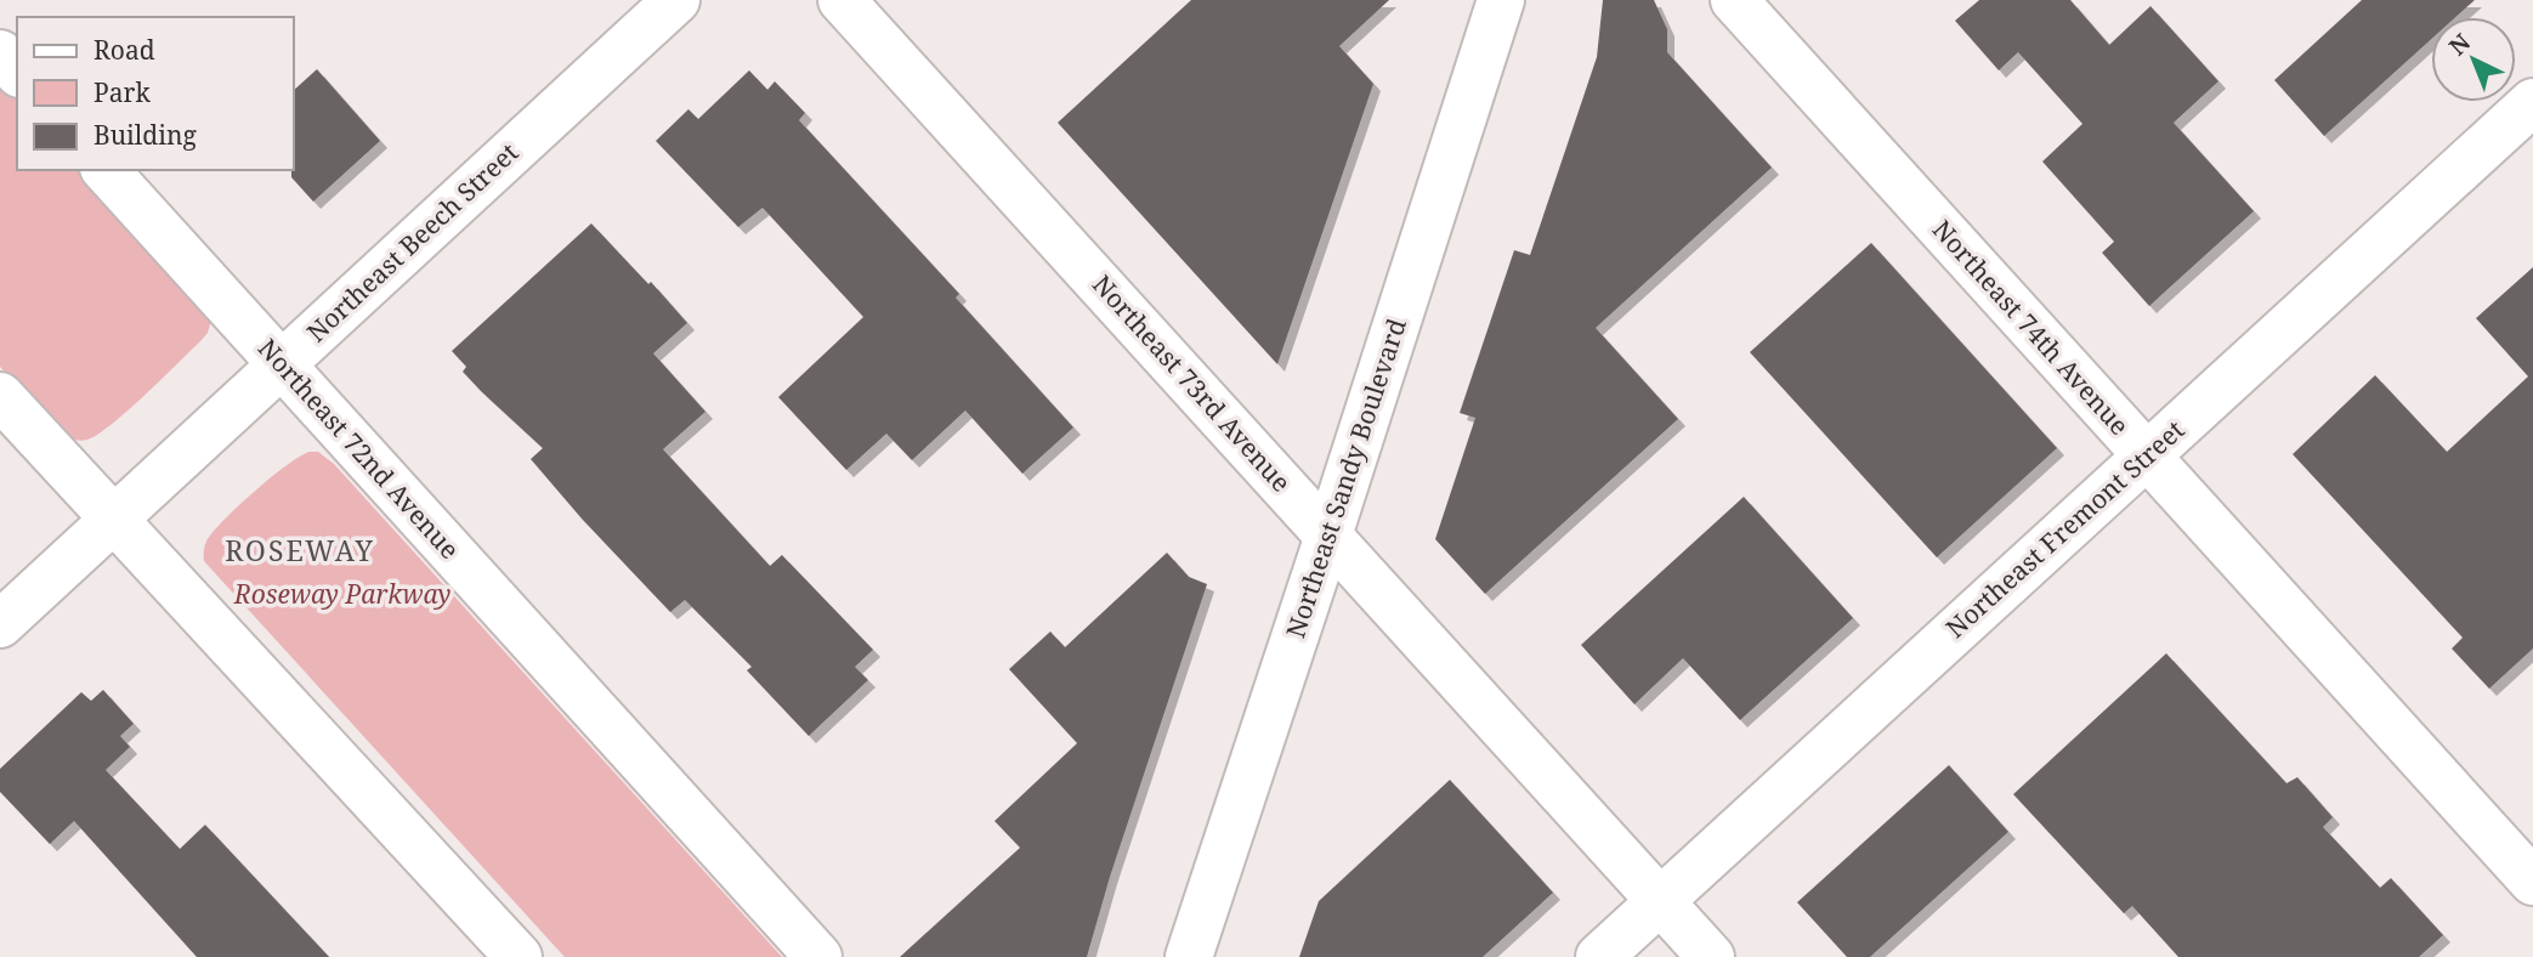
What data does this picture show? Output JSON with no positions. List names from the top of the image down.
{
  "streets": {
    "street": [
      "Northeast Beech Street",
      "Northeast 74th Avenue",
      "Northeast 73rd Avenue",
      "Northeast 72nd Avenue",
      "Northeast Sandy Boulevard",
      "Northeast Fremont Street"
    ]
  },
  "crossings": [
    ["Northeast Beech Street", "Northeast 72nd Avenue"],
    ["Northeast 74th Avenue", "Northeast Fremont Street"],
    ["Northeast 73rd Avenue", "Northeast Sandy Boulevard"],
    ["Northeast 73rd Avenue", "Northeast Fremont Street"]
  ],
  "districts": ["ROSEWAY"],
  "parks": ["Roseway Parkway"],
  "legend": ["Road", "Park", "Building"],
  "north": "top left"
}
